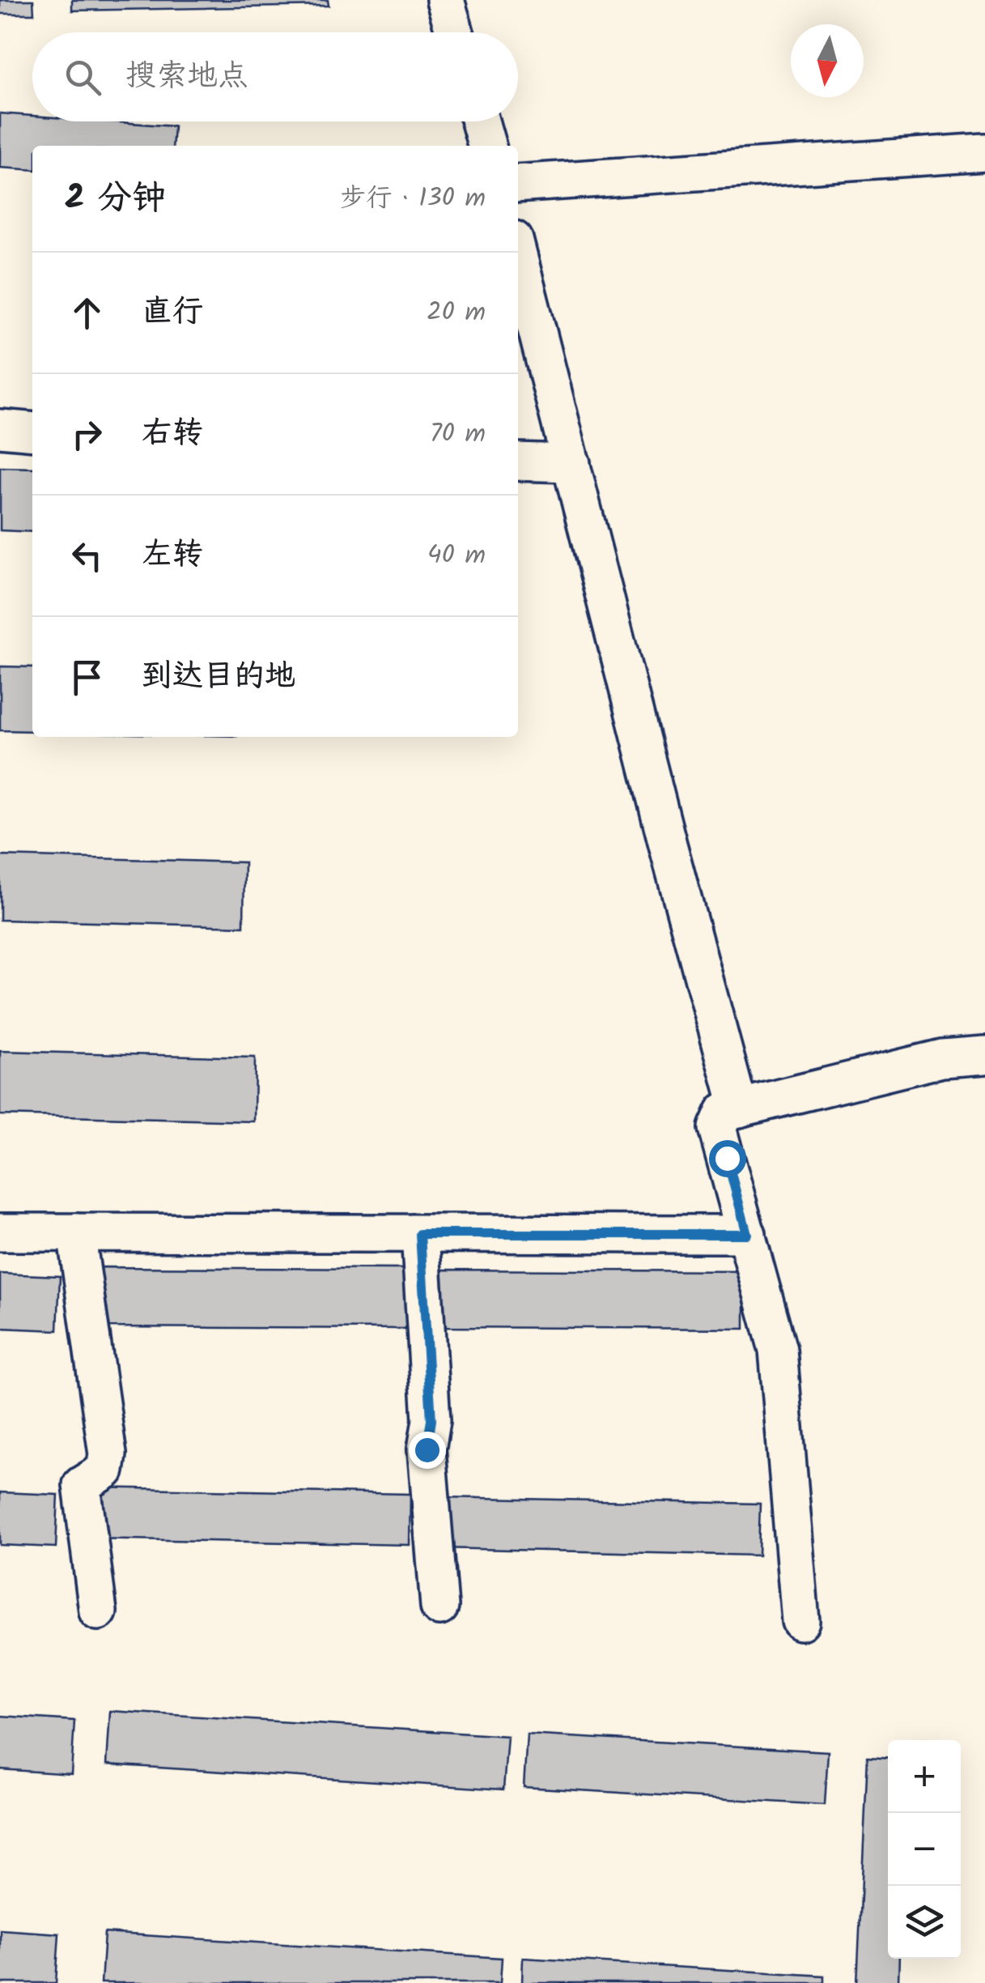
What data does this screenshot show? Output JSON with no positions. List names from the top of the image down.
{
  "north": "bottom",
  "page": {
    "search": "搜索地点",
    "heading": ["2 分钟", "步行 · 130 m"],
    "list": [
      ["直行", "20 m"],
      ["右转", "70 m"],
      ["左转", "40 m"],
      "到达目的地"
    ],
    "map_buttons": ["+", "−"]
  }
}
